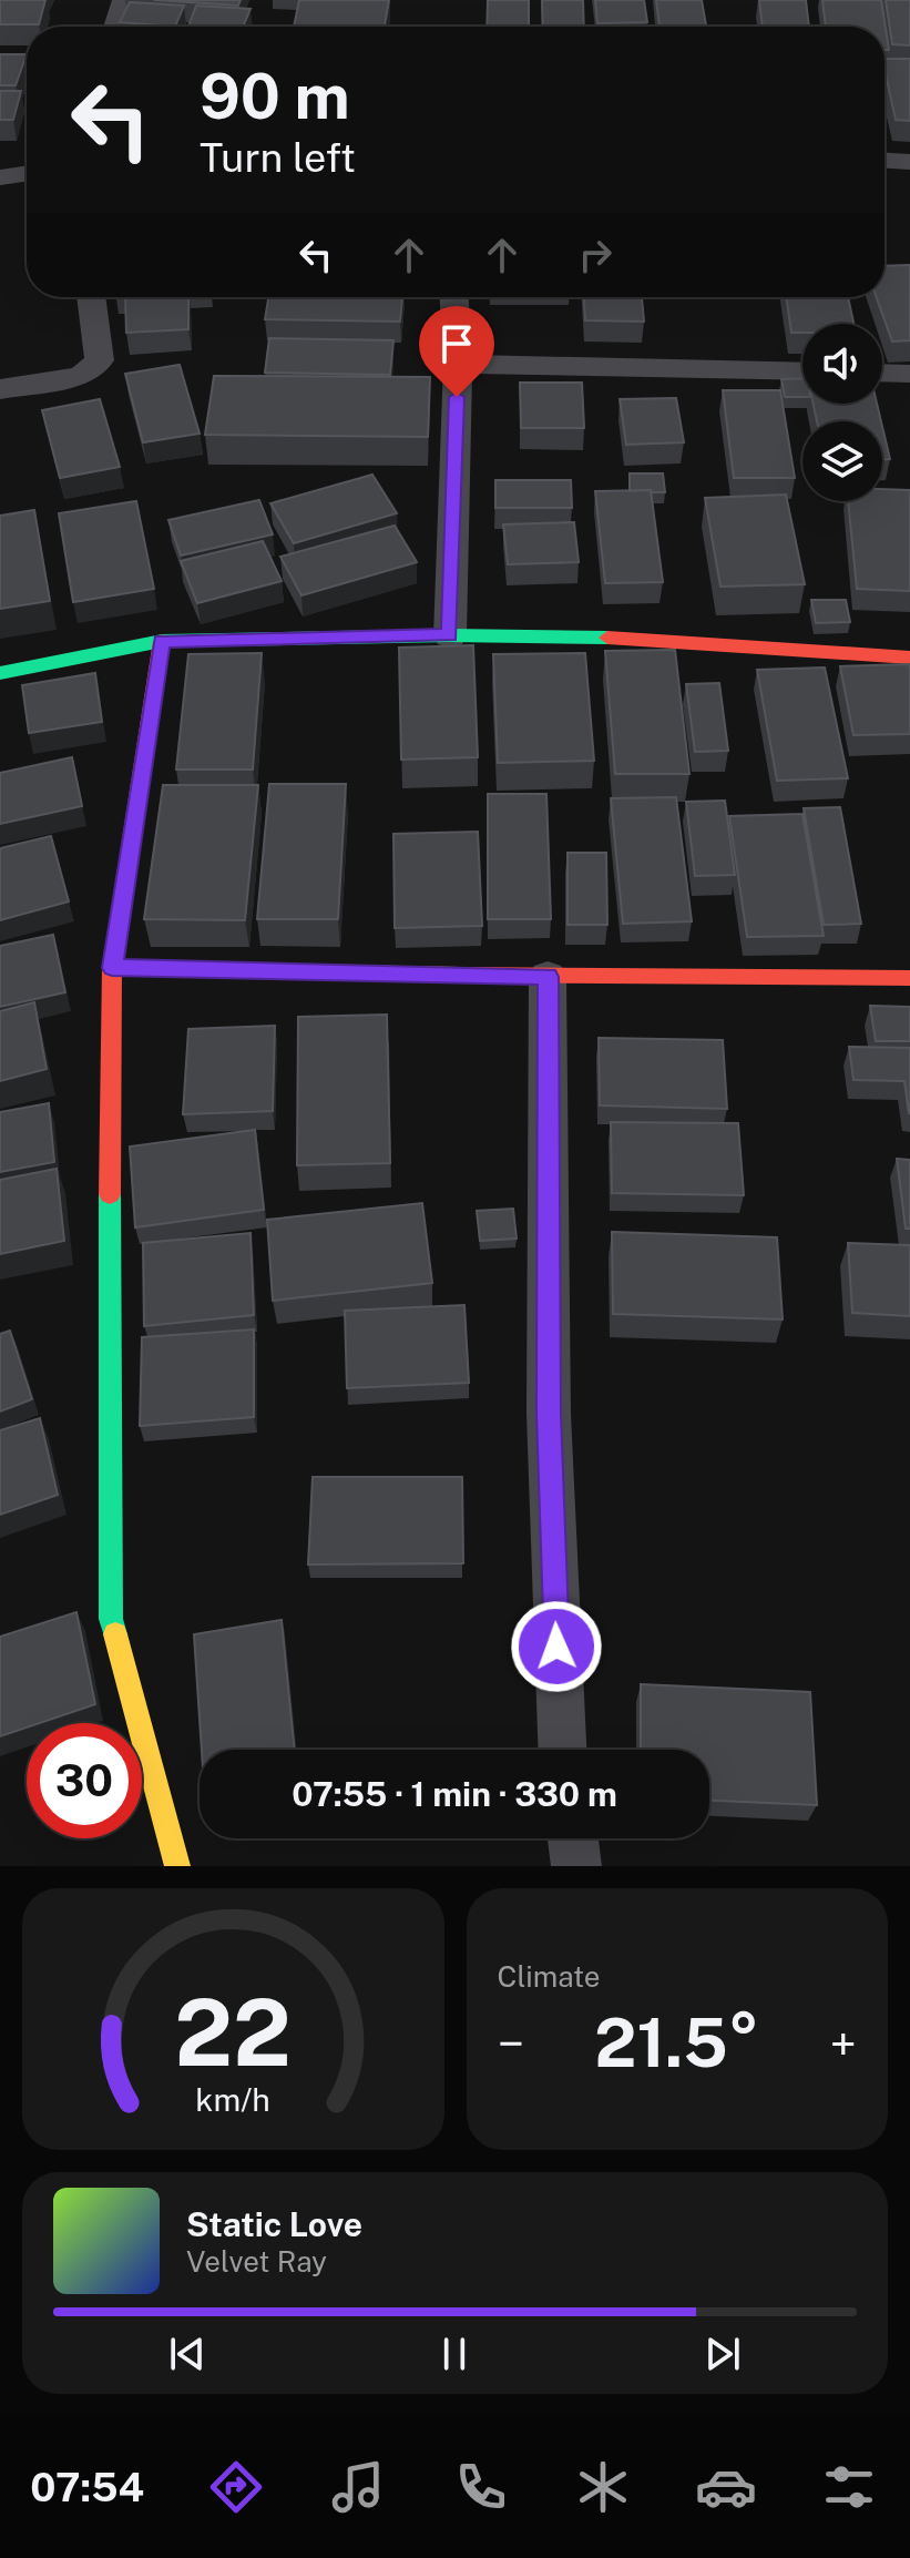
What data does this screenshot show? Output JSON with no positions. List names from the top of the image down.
{
  "page": {
    "turn": ["90 m", "Turn left"],
    "limit": "30",
    "trip": "07:55 · 1 min · 330 m",
    "tile": "Climate",
    "heat": ["−", "21.5°", "+"],
    "song": ["Static Love", "Velvet Ray"],
    "tabs": "07:54",
    "gauge": ["22", "km/h"]
  }
}
